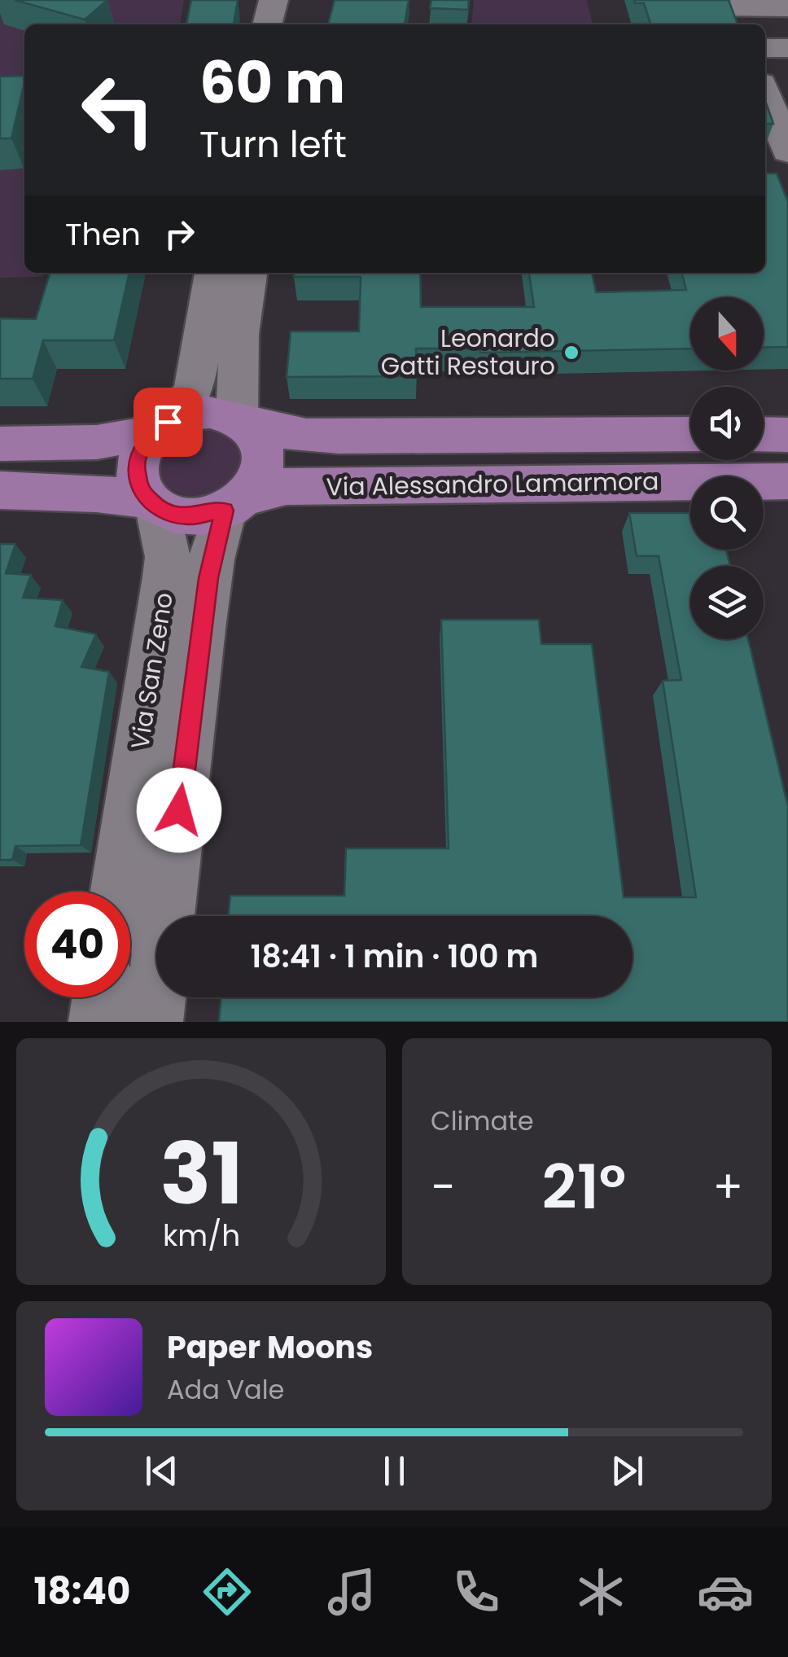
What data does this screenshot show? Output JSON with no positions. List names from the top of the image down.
{
  "streets": {
    "main road": ["Via Alessandro Lamarmora"],
    "street": ["Via San Zeno"]
  },
  "crossings": [
    ["Via Alessandro Lamarmora", "Via San Zeno"]
  ],
  "places": ["Leonardo Gatti Restauro"],
  "north": "bottom",
  "page": {
    "turn": ["60 m", "Turn left"],
    "then": "Then",
    "limit": "40",
    "trip": "18:41 · 1 min · 100 m",
    "tile": "Climate",
    "heat": ["−", "21°", "+"],
    "song": ["Paper Moons", "Ada Vale"],
    "tabs": "18:40",
    "gauge": ["31", "km/h"]
  }
}
